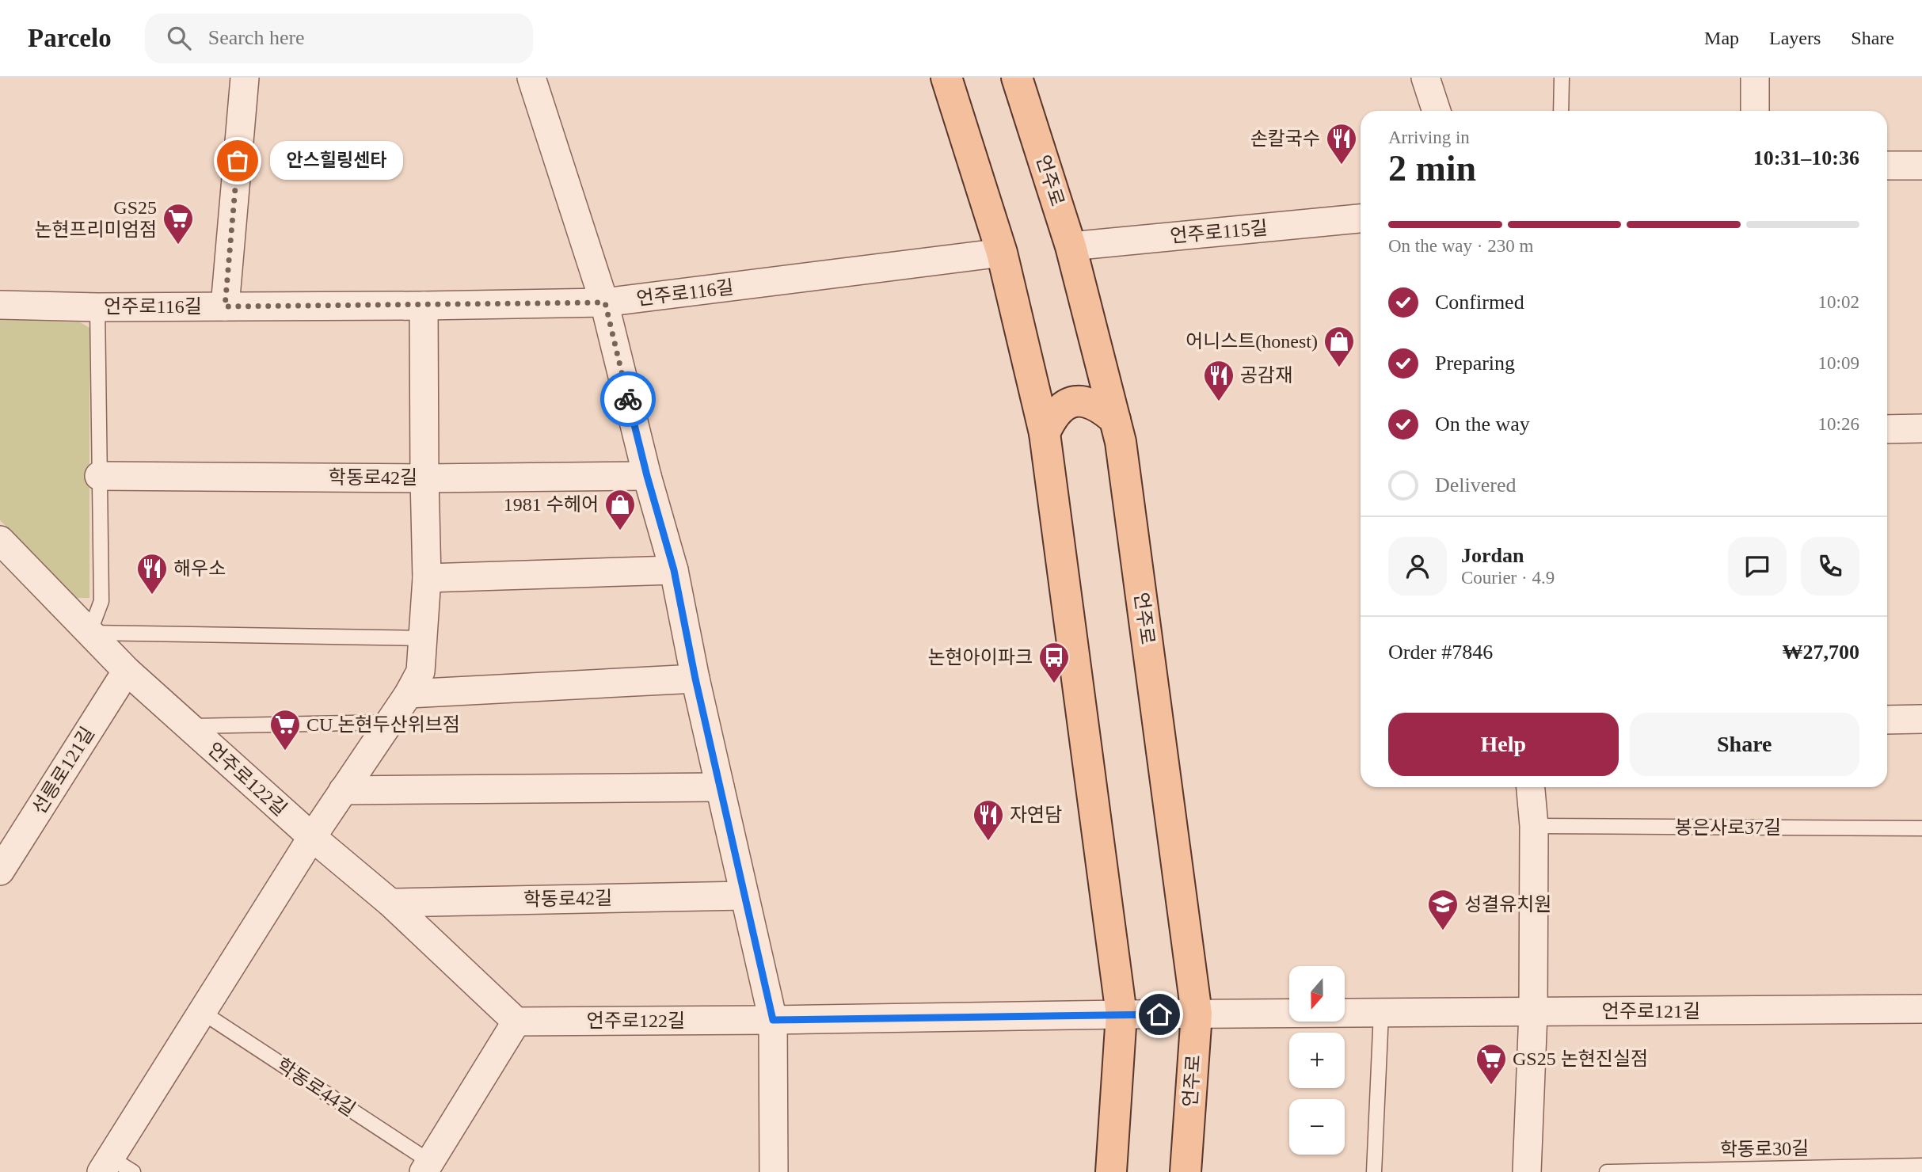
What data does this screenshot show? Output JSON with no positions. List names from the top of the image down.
{
  "streets": {
    "main road": ["언주로"],
    "street": [
      "언주로115길",
      "언주로116길",
      "학동로42길",
      "선릉로121길",
      "언주로122길",
      "언주로121길",
      "학동로44길"
    ],
    "lane": ["봉은사로37길", "학동로30길"]
  },
  "crossings": [
    ["언주로", "언주로115길"],
    ["언주로", "언주로122길"],
    ["언주로", "언주로121길"],
    ["학동로42길", "언주로122길"],
    ["선릉로121길", "언주로122길"],
    ["언주로122길", "언주로121길"],
    ["언주로122길", "학동로44길"]
  ],
  "places": {
    "other": ["안스힐링센타"],
    "restaurant": [
      "손칼국수",
      "공감재",
      "해우소",
      "자연담"
    ],
    "supermarket": ["GS25 논현프리미엄점", "CU 논현두산위브점", "GS25 논현진실점"],
    "shop": ["어니스트(honest)", "1981 수헤어"],
    "bus stop": ["논현아이파크"],
    "school or university": ["성결유치원"]
  },
  "north": "bottom",
  "page": {
    "header": "Parcelo",
    "search": "Search here",
    "nav": ["Map", "Layers", "Share"],
    "heading": ["2 min", "Arriving in", "10:31–10:36"],
    "panel": [
      "Jordan",
      "Courier · 4.9",
      "Order #7846",
      "₩27,700"
    ],
    "bubble": "안스힐링센타",
    "bar": "On the way · 230 m",
    "list": [
      ["Confirmed", "10:02"],
      ["Preparing", "10:09"],
      ["On the way", "10:26"],
      "Delivered"
    ],
    "buttons": ["Help", "Share"],
    "map_buttons": ["+", "−"]
  }
}
